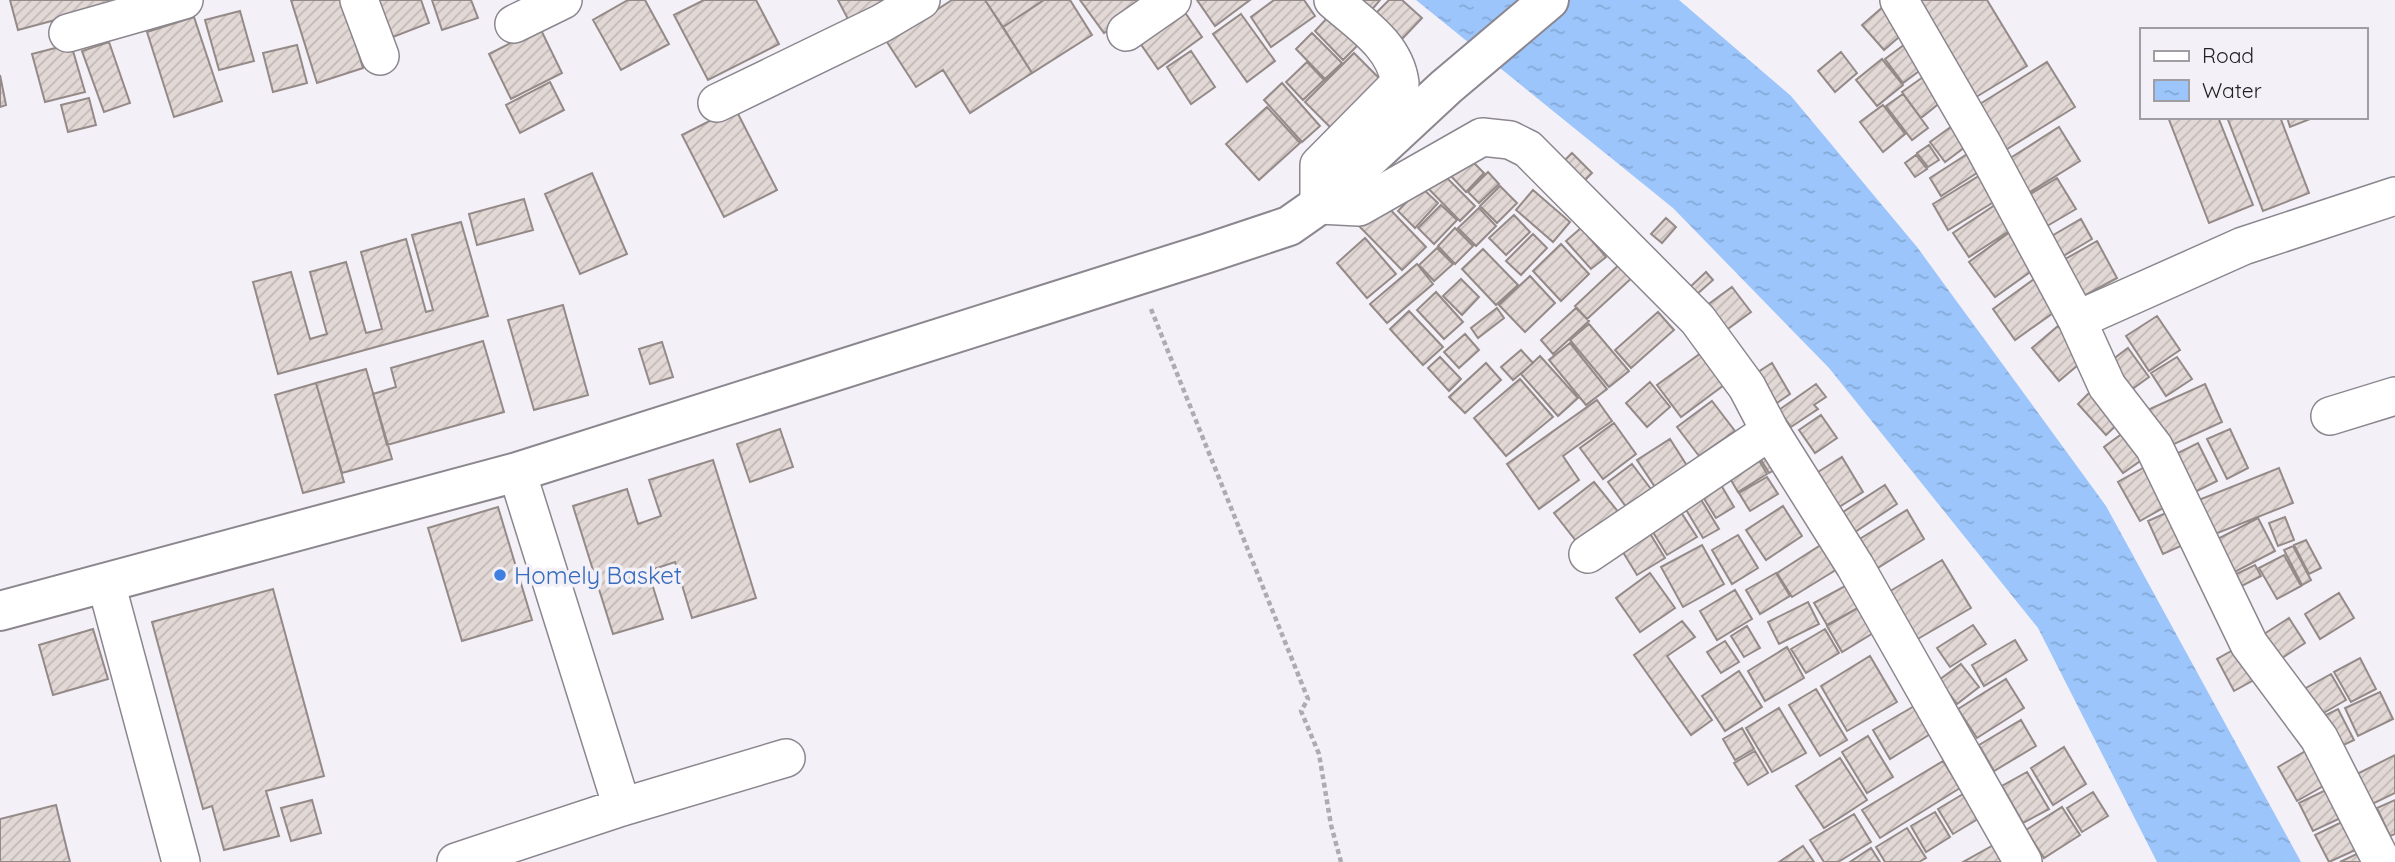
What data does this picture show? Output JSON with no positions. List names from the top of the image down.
{
  "places": ["Homely Basket"],
  "legend": ["Road", "Water"]
}
